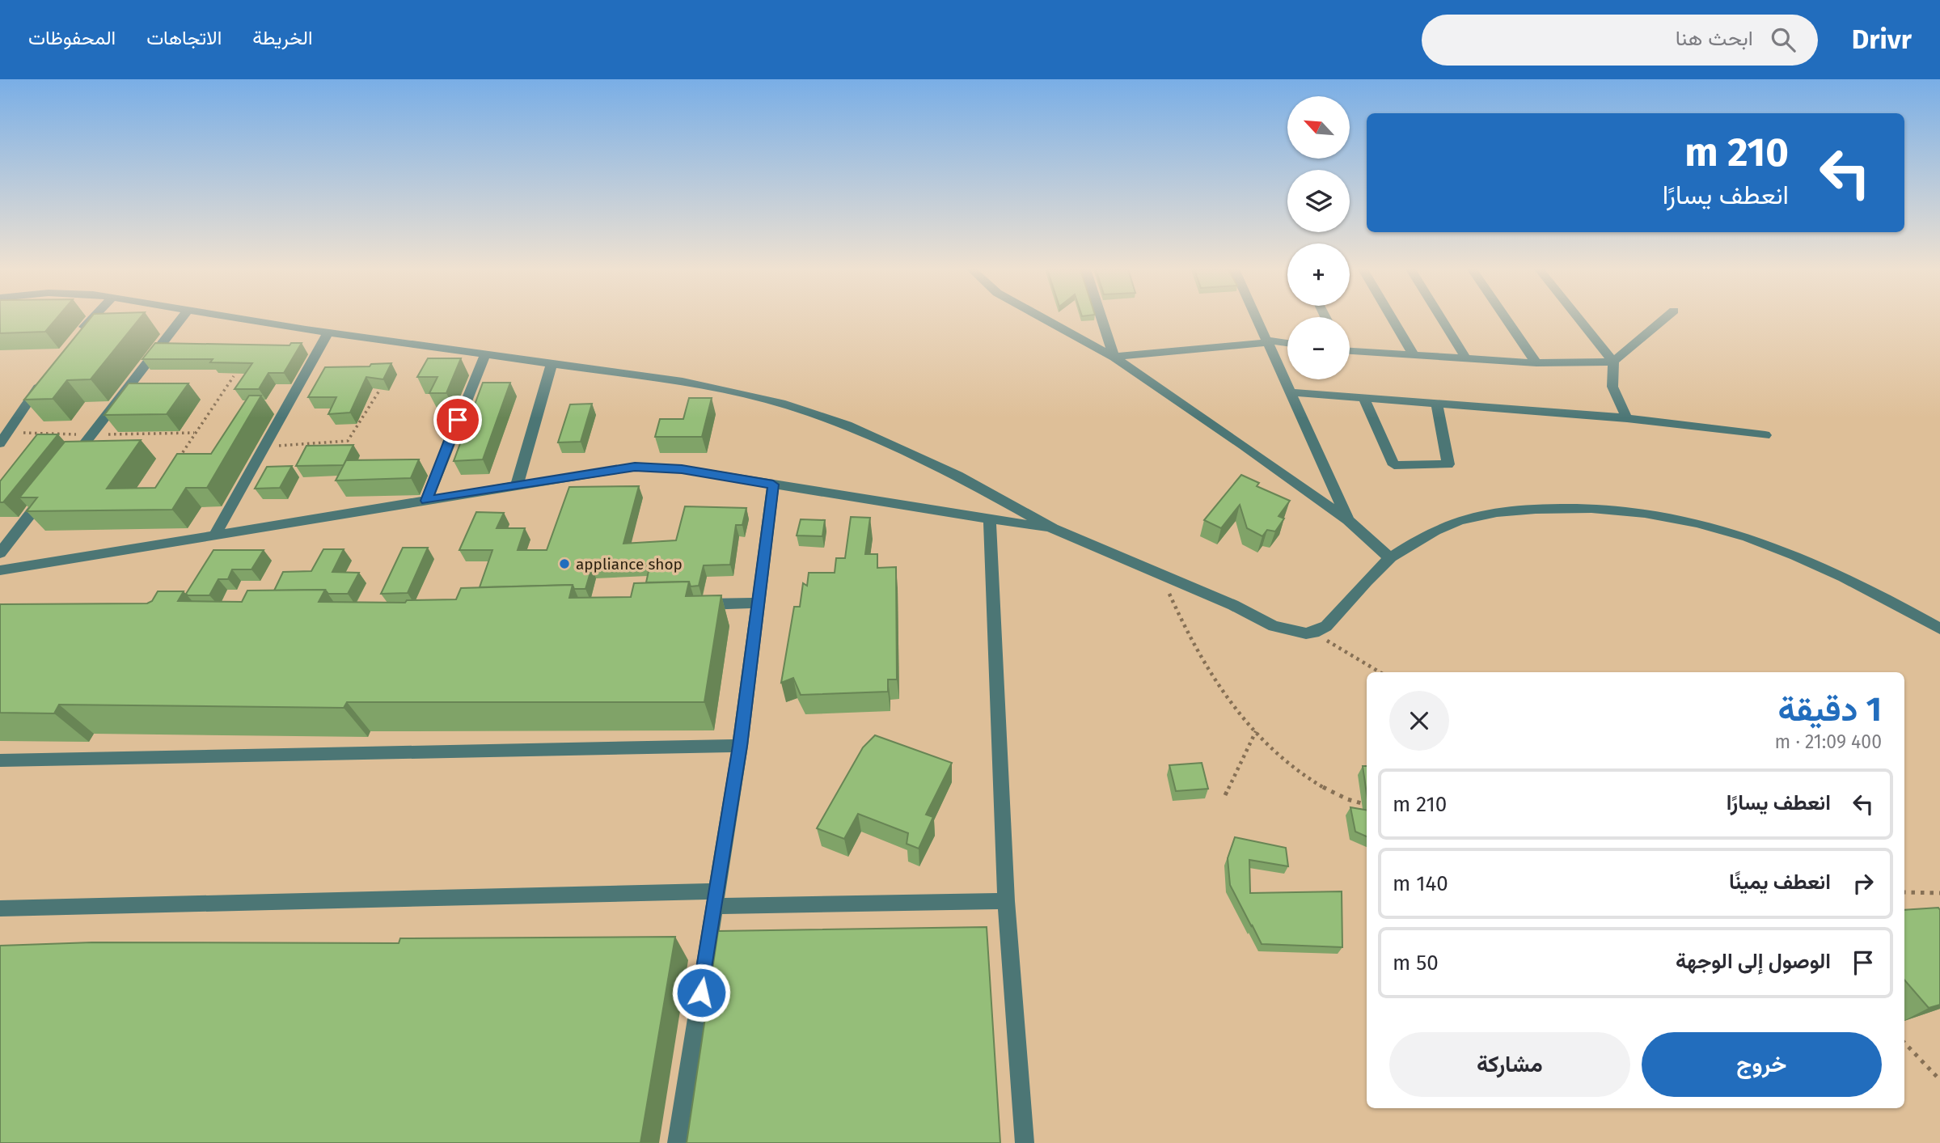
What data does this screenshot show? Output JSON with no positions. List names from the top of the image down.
{
  "places": ["appliance shop"],
  "north": "top left",
  "page": {
    "header": "Drivr",
    "search": "ابحث هنا",
    "nav": ["الخريطة", "الاتجاهات", "المحفوظات"],
    "map_buttons": ["+", "−"],
    "turn": ["210 m", "انعطف يسارًا"],
    "heading": ["1 دقيقة", "400 m · 21:09"],
    "list": [
      {
        "name": "انعطف يسارًا",
        "value": "210 m"
      },
      {
        "name": "انعطف يمينًا",
        "value": "140 m"
      },
      {
        "name": "الوصول إلى الوجهة",
        "value": "50 m"
      }
    ],
    "buttons": ["خروج", "مشاركة"]
  }
}
